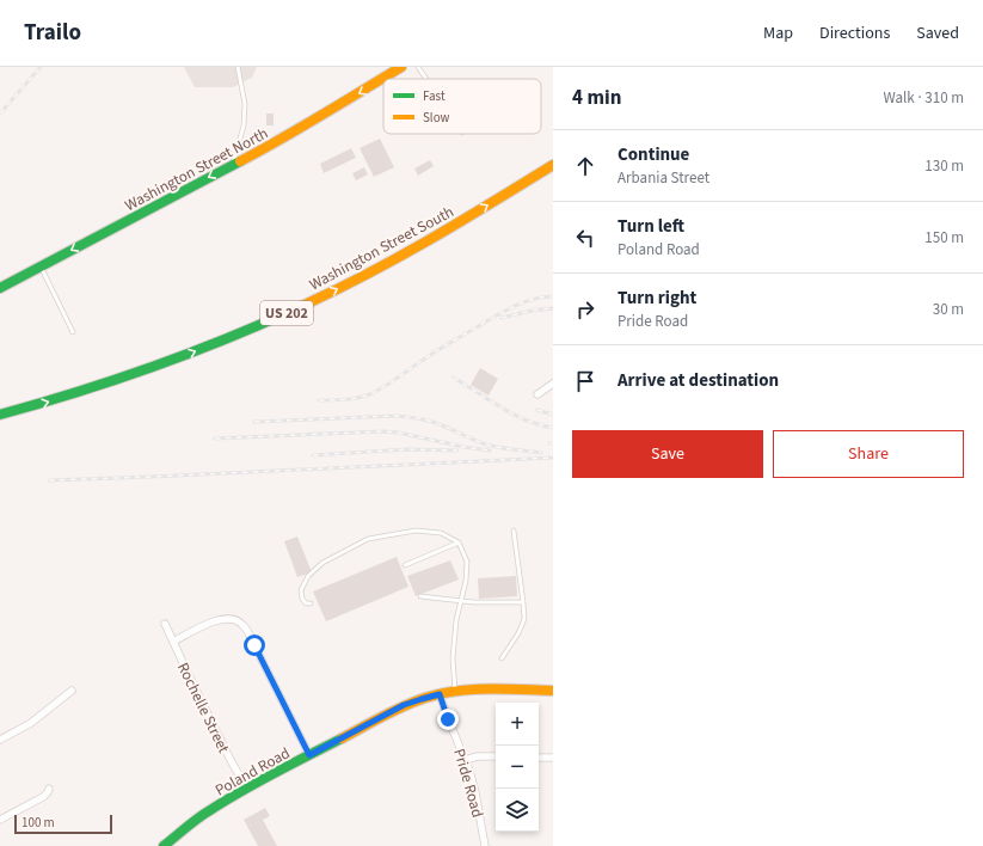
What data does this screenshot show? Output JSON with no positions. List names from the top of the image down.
{
  "streets": {
    "main road": [
      "Washington Street North",
      "Washington Street South",
      "US 202",
      "Poland Road"
    ],
    "street": ["Rochelle Street", "Pride Road"]
  },
  "crossings": [
    ["Rochelle Street", "Poland Road"],
    ["Poland Road", "Pride Road"]
  ],
  "one_way": ["Washington Street North", "Washington Street South"],
  "legend": ["Fast", "Slow"],
  "scale_bar": "100 m",
  "page": {
    "header": "Trailo",
    "nav": ["Map", "Directions", "Saved"],
    "heading": ["4 min", "Walk · 310 m"],
    "list": [
      ["Continue", "Arbania Street", "130 m"],
      ["Turn left", "Poland Road", "150 m"],
      ["Turn right", "Pride Road", "30 m"],
      "Arrive at destination"
    ],
    "buttons": ["Save", "Share"],
    "map_buttons": ["+", "−"],
    "scale": "100 m"
  }
}
